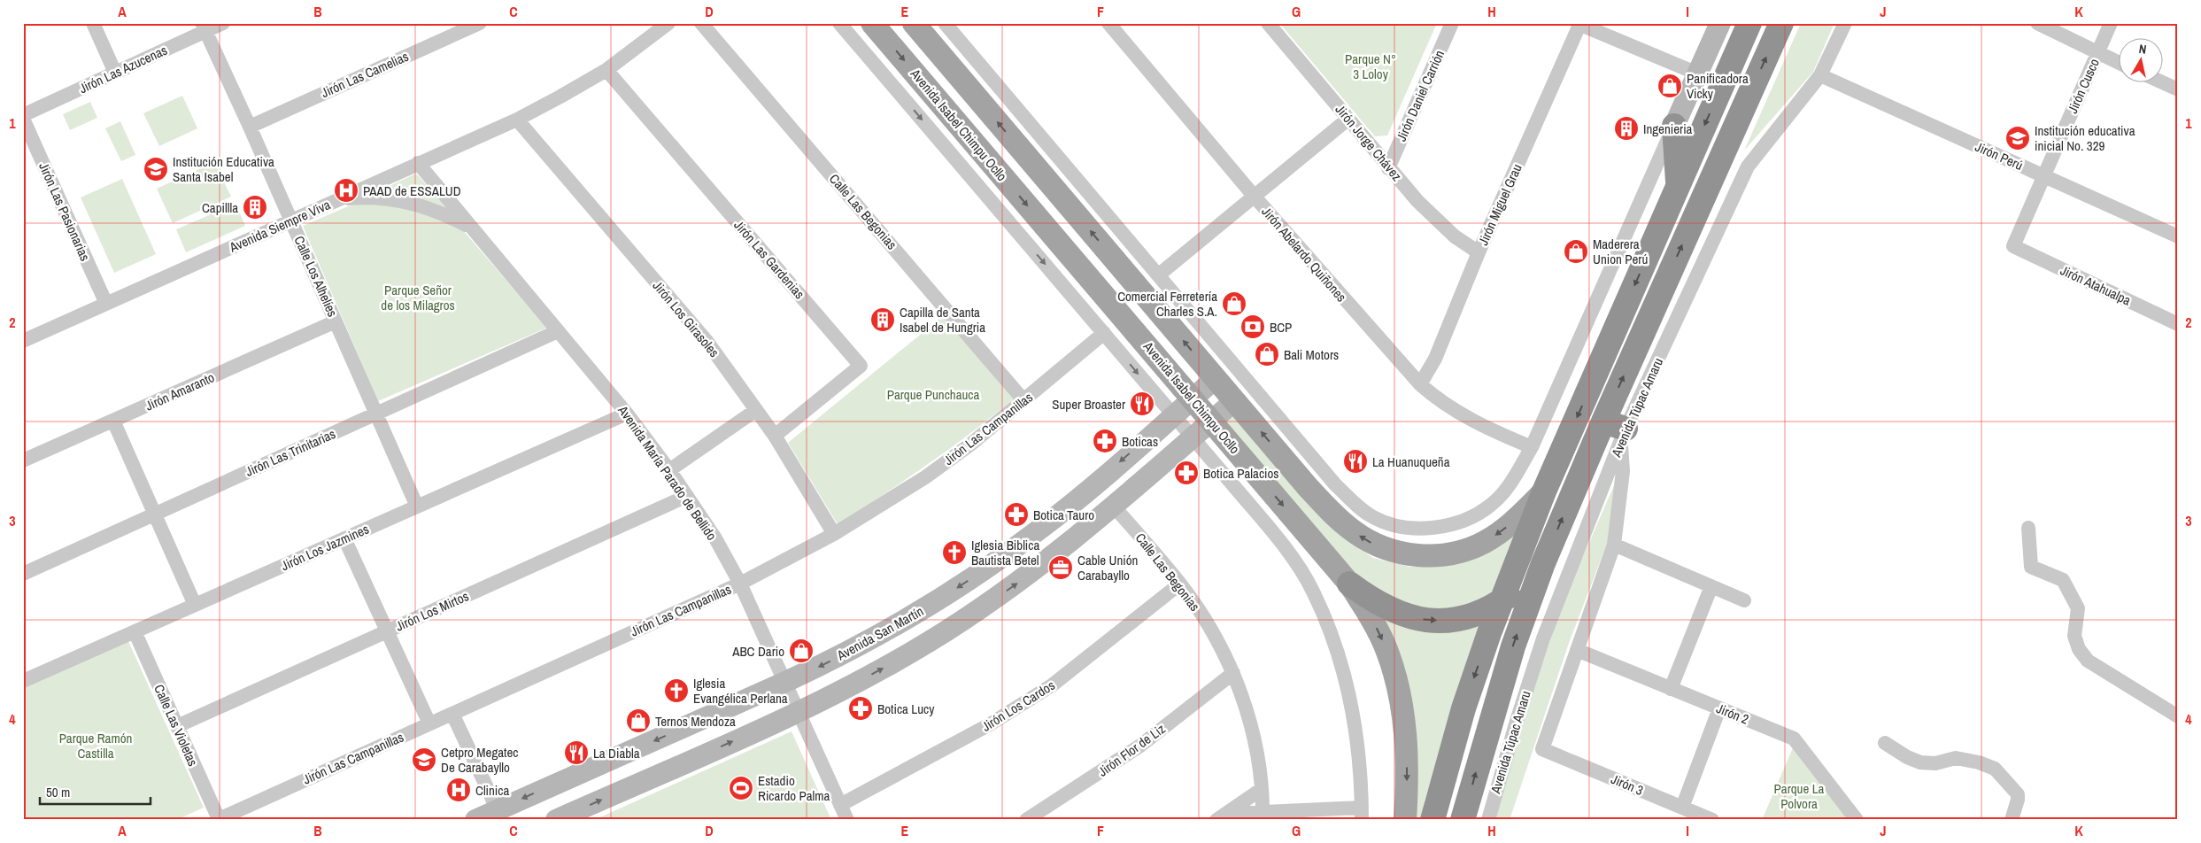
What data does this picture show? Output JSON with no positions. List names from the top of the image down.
{
  "streets": {
    "highway": ["Avenida Túpac Amaru"],
    "main road": ["Avenida Isabel Chimpu Ocllo", "Avenida San Martín"],
    "street": [
      "Jirón Las Azucenas",
      "Jirón Las Camelias",
      "Jirón Cusco",
      "Jirón Daniel Carrión",
      "Jirón Jorge Chávez",
      "Jirón Perú",
      "Jirón Miguel Grau",
      "Jirón Las Pasionarias",
      "Calle Las Begonias",
      "Avenida Siempre Viva",
      "Jirón Abelardo Quiñones",
      "Jirón Las Gardenias",
      "Calle Los Alhelíes",
      "Jirón Atahualpa",
      "Jirón Los Girasoles",
      "Jirón Amaranto",
      "Jirón Las Campanillas",
      "Jirón Las Trinitarias",
      "Avenida María Parado de Bellido",
      "Jirón Los Jazmines",
      "Jirón Los Mirtos",
      "Jirón Los Cardos",
      "Jirón 2",
      "Calle Las Violetas",
      "Jirón Flor de Liz",
      "Jirón 3"
    ]
  },
  "crossings": [
    ["Jirón Las Azucenas", "Calle Los Alhelíes"],
    ["Jirón Las Camelias", "Calle Los Alhelíes"],
    ["Jirón Cusco", "Jirón Perú"],
    ["Jirón Cusco", "Jirón Atahualpa"],
    ["Jirón Daniel Carrión", "Jirón Jorge Chávez"],
    ["Avenida Isabel Chimpu Ocllo", "Jirón Las Campanillas"],
    ["Avenida Isabel Chimpu Ocllo", "Avenida San Martín"],
    ["Jirón Jorge Chávez", "Jirón Miguel Grau"],
    ["Jirón Perú", "Avenida Túpac Amaru"],
    ["Jirón Miguel Grau", "Jirón Abelardo Quiñones"],
    ["Jirón Las Pasionarias", "Avenida Siempre Viva"],
    ["Calle Las Begonias", "Jirón Las Campanillas"],
    ["Calle Las Begonias", "Jirón Los Cardos"],
    ["Calle Las Begonias", "Jirón Flor de Liz"],
    ["Avenida Siempre Viva", "Jirón Las Gardenias"],
    ["Avenida Siempre Viva", "Calle Los Alhelíes"],
    ["Avenida Siempre Viva", "Jirón Los Girasoles"],
    ["Avenida Siempre Viva", "Avenida María Parado de Bellido"],
    ["Jirón Las Gardenias", "Jirón Los Girasoles"],
    ["Calle Los Alhelíes", "Jirón Amaranto"],
    ["Calle Los Alhelíes", "Jirón Las Trinitarias"],
    ["Calle Los Alhelíes", "Jirón Los Jazmines"],
    ["Jirón Los Girasoles", "Jirón Las Campanillas"],
    ["Jirón Las Campanillas", "Avenida María Parado de Bellido"],
    ["Jirón Las Campanillas", "Calle Las Violetas"],
    ["Jirón Las Trinitarias", "Avenida María Parado de Bellido"],
    ["Avenida María Parado de Bellido", "Jirón Los Jazmines"],
    ["Avenida María Parado de Bellido", "Jirón Los Mirtos"],
    ["Avenida María Parado de Bellido", "Avenida San Martín"],
    ["Avenida María Parado de Bellido", "Jirón Los Cardos"],
    ["Jirón Los Jazmines", "Calle Las Violetas"],
    ["Jirón Los Mirtos", "Calle Las Violetas"],
    ["Jirón 2", "Jirón 3"]
  ],
  "parks": [
    "Parque N° 3 Loloy",
    "Parque Señor de los Milagros",
    "Parque Punchauca",
    "Parque Ramón Castilla",
    "Parque La Polvora"
  ],
  "places": {
    "shop": [
      "Panificadora Vicky",
      "Maderera Union Perú",
      "Comercial Ferretería Charles S.A.",
      "Bali Motors",
      "ABC Dario",
      "Ternos Mendoza"
    ],
    "building": ["Ingenieria", "Capillla", "Capilla de Santa Isabel de Hungria"],
    "school or university": ["Institución educativa inicial No. 329", "Institución Educativa Santa Isabel", "Cetpro Megatec De Carabayllo"],
    "hospital": ["PAAD de ESSALUD", "Clinica"],
    "bank": ["BCP"],
    "restaurant": ["Super Broaster", "La Huanuqueña", "La Diabla"],
    "pharmacy": [
      "Boticas",
      "Botica Palacios",
      "Botica Tauro",
      "Botica Lucy"
    ],
    "church": ["Iglesia Biblica Bautista Betel", "Iglesia Evangélica Perlana"],
    "office": ["Cable Unión Carabayllo"],
    "sports": ["Estadio Ricardo Palma"]
  },
  "scale_bar": "50 m",
  "north": "top",
  "grid": {
    "columns": [
      "A",
      "B",
      "C",
      "D",
      "E",
      "F",
      "G",
      "H",
      "I",
      "J",
      "K"
    ],
    "rows": [
      "1",
      "2",
      "3",
      "4"
    ]
  }
}
